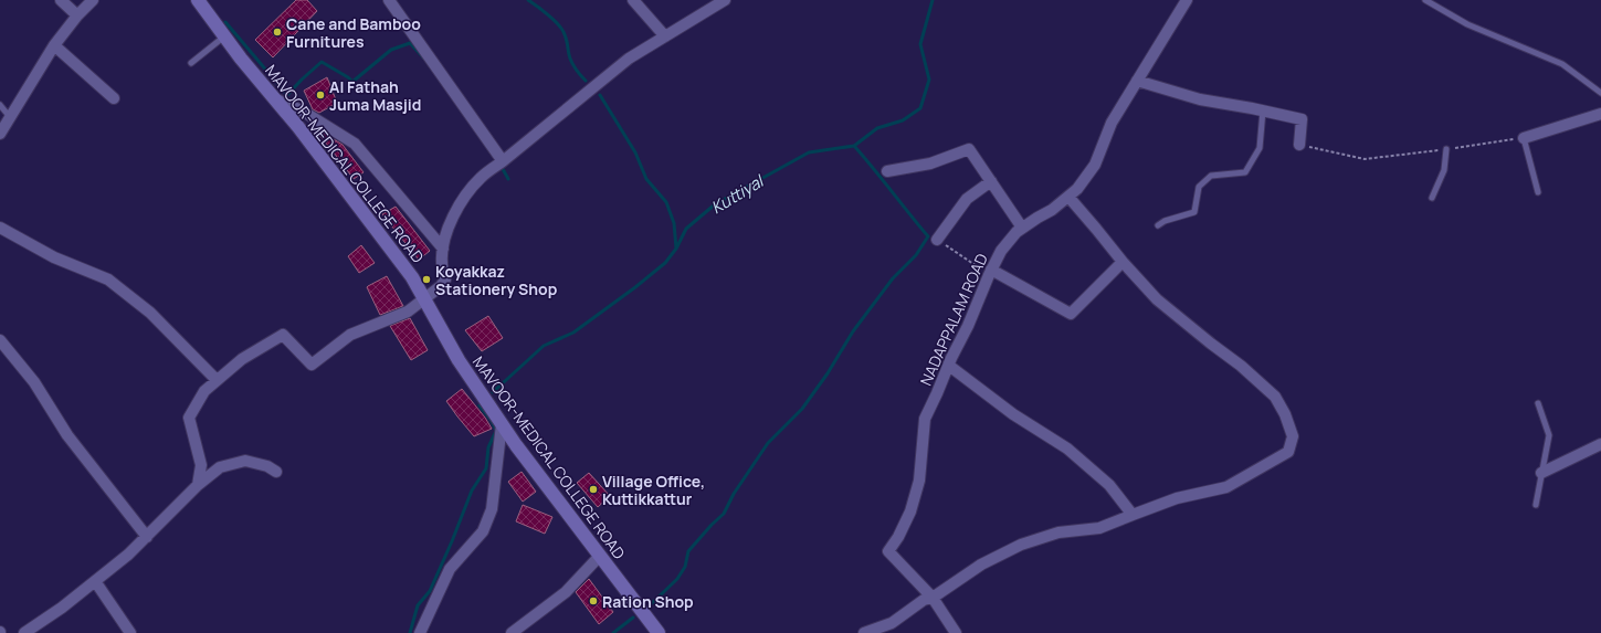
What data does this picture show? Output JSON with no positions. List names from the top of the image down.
{
  "streets": {
    "main road": ["MAVOOR-MEDICAL COLLEGE ROAD"],
    "street": ["NADAPPALAM ROAD"]
  },
  "water": ["Kuttiyal"],
  "places": [
    "Cane and Bamboo Furnitures",
    "Al Fathah Juma Masjid",
    "Koyakkaz Stationery Shop",
    "Village Office, Kuttikkattur",
    "Ration Shop"
  ]
}
